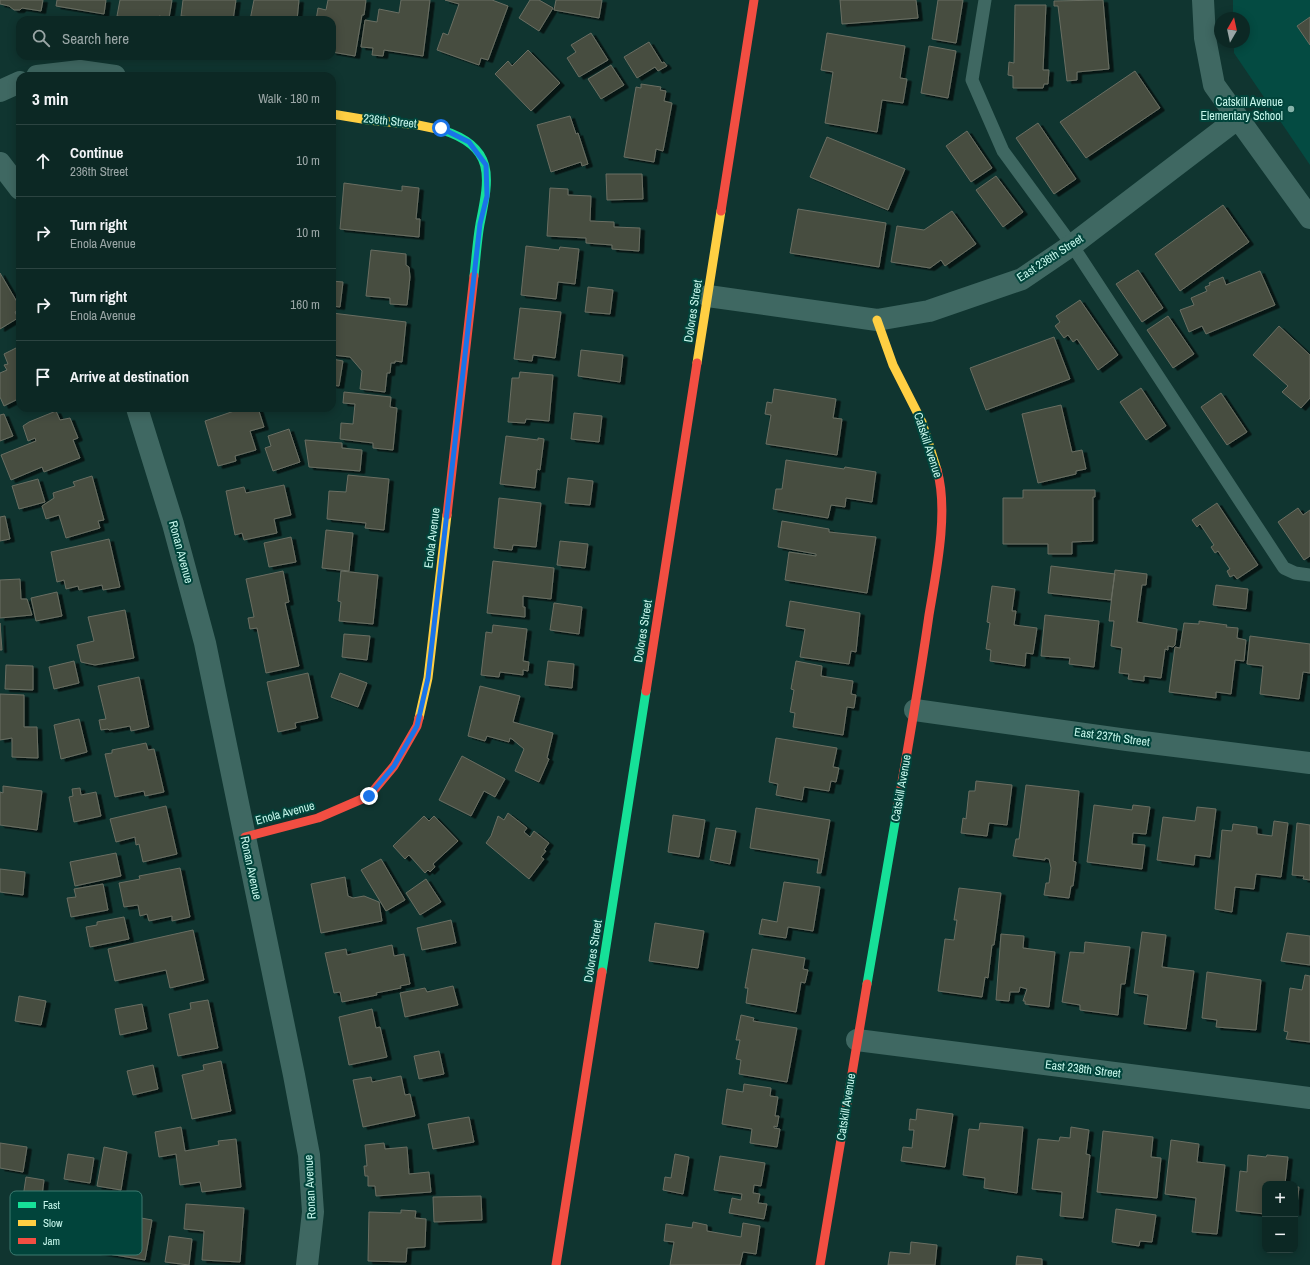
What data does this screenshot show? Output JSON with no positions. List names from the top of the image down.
{
  "streets": {
    "street": [
      "236th Street",
      "East 236th Street",
      "Dolores Street",
      "Catskill Avenue",
      "Enola Avenue",
      "Ronan Avenue",
      "East 237th Street",
      "East 238th Street"
    ]
  },
  "crossings": [
    ["236th Street", "Enola Avenue"],
    ["East 236th Street", "Dolores Street"],
    ["East 236th Street", "Catskill Avenue"],
    ["Catskill Avenue", "East 237th Street"],
    ["Catskill Avenue", "East 238th Street"],
    ["Enola Avenue", "Ronan Avenue"]
  ],
  "places": ["Catskill Avenue Elementary School"],
  "legend": ["Fast", "Slow", "Jam"],
  "north": "top",
  "page": {
    "search": "Search here",
    "heading": ["3 min", "Walk · 180 m"],
    "list": [
      ["Continue", "236th Street", "10 m"],
      ["Turn right", "Enola Avenue", "10 m"],
      ["Turn right", "Enola Avenue", "160 m"],
      "Arrive at destination"
    ],
    "map_buttons": ["+", "−"]
  }
}
